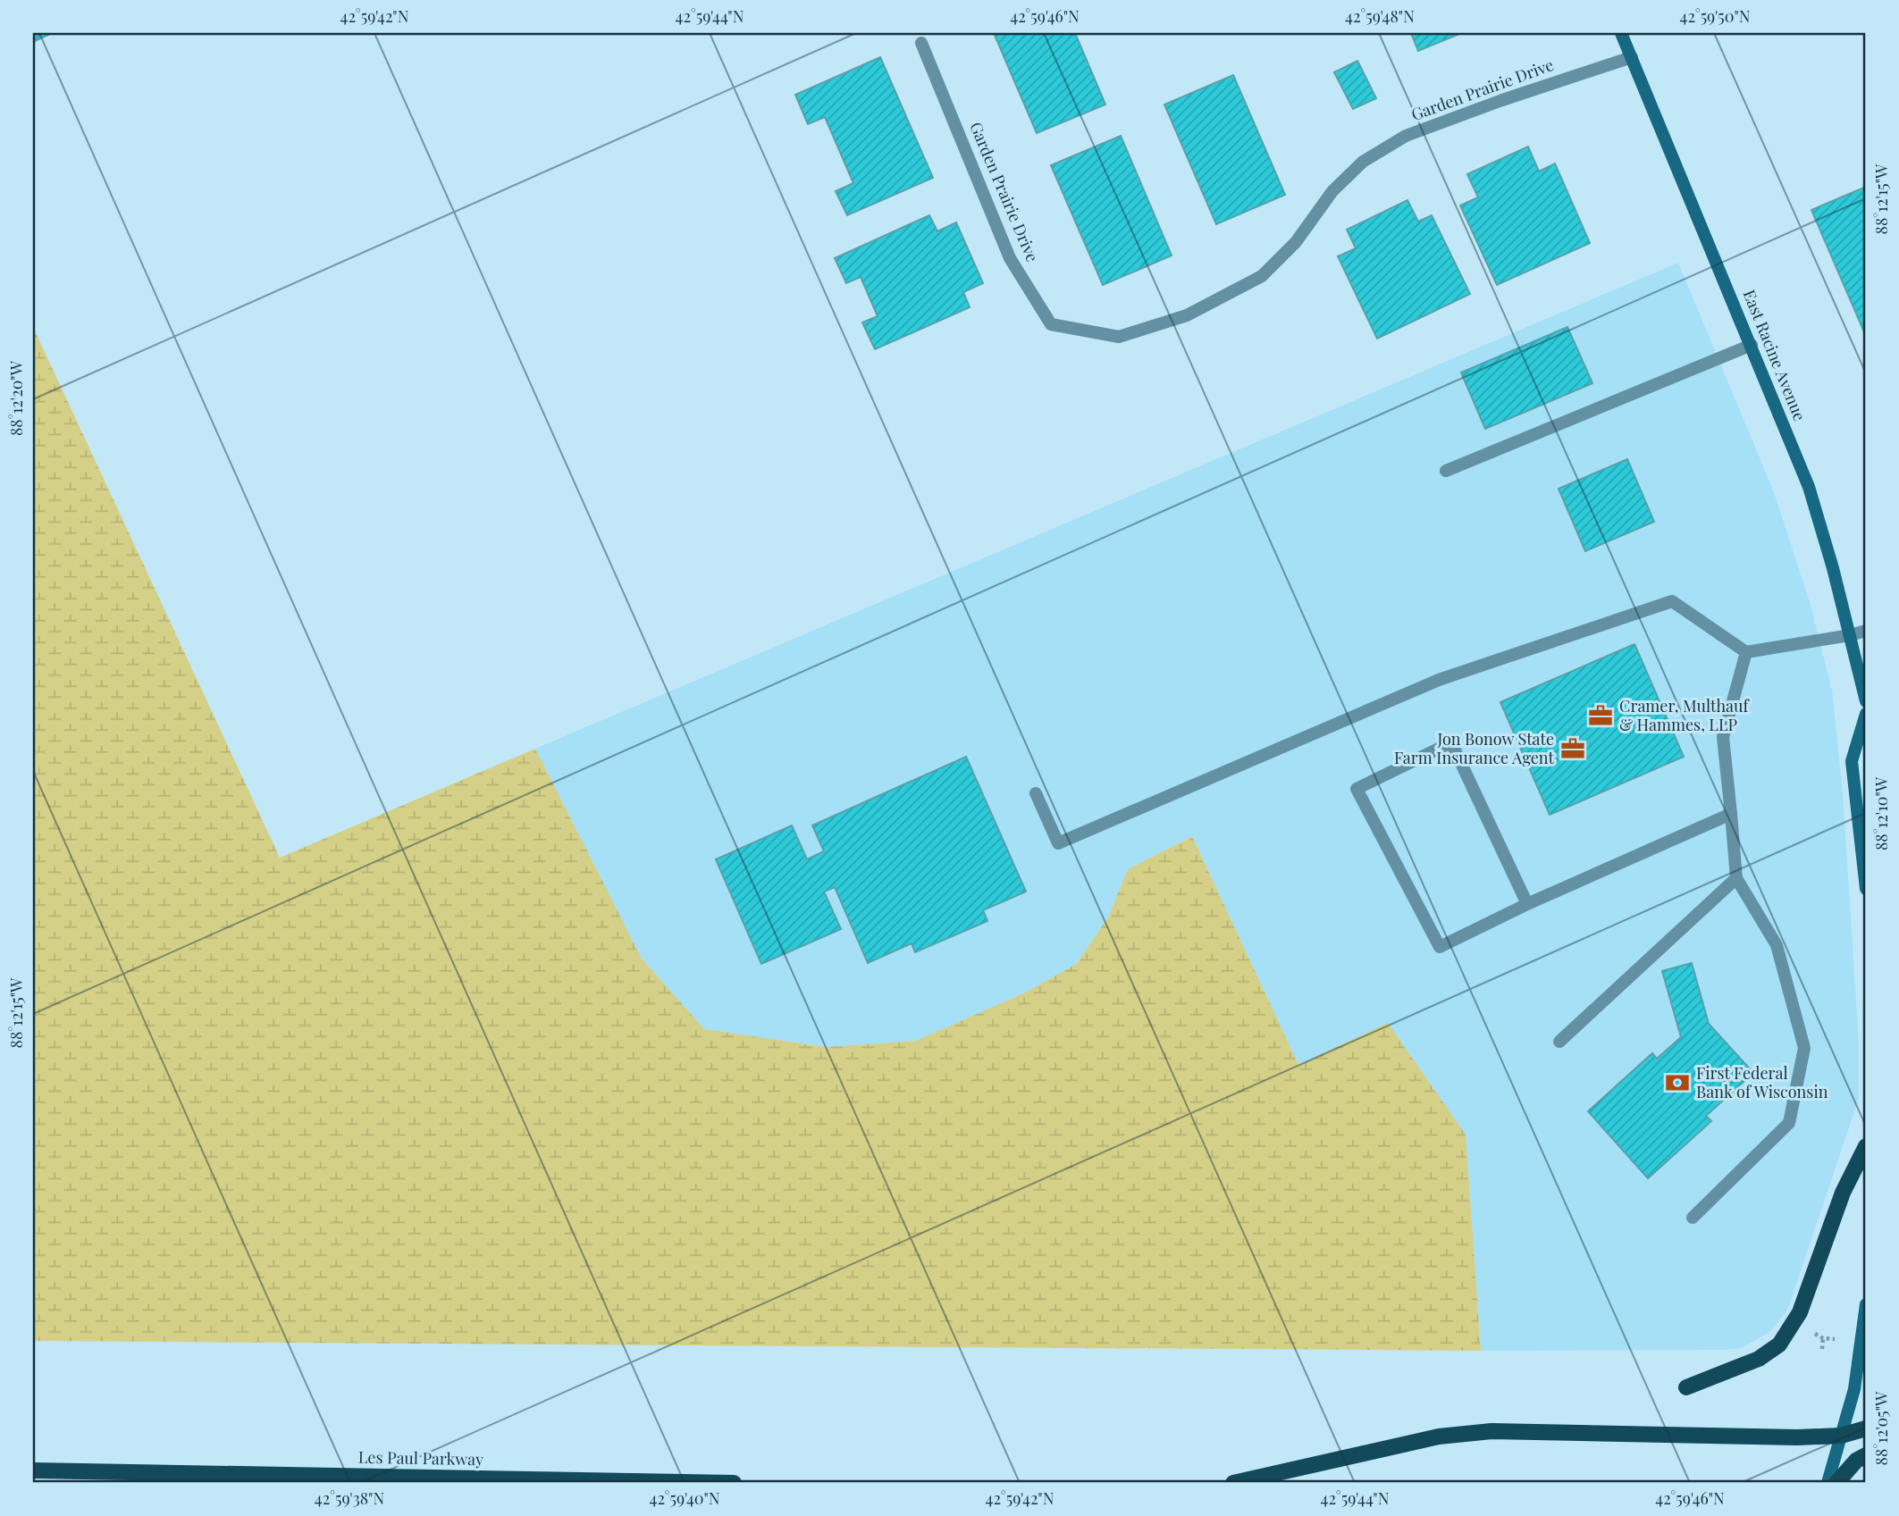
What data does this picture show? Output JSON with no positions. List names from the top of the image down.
{
  "streets": {
    "main road": ["East Racine Avenue", "Les Paul Parkway"],
    "street": ["Garden Prairie Drive"]
  },
  "crossings": [
    ["Garden Prairie Drive", "East Racine Avenue"]
  ],
  "places": {
    "office": ["Cramer, Multhauf & Hammes, LLP", "Jon Bonow State Farm Insurance Agent"],
    "bank": ["First Federal Bank of Wisconsin"]
  },
  "coordinates": [
    "42°59'42\"N",
    "42°59'44\"N",
    "42°59'46\"N",
    "42°59'48\"N",
    "42°59'50\"N",
    "88°12'15\"W",
    "88°12'20\"W",
    "88°12'10\"W",
    "88°12'05\"W",
    "42°59'38\"N",
    "42°59'40\"N"
  ]
}
